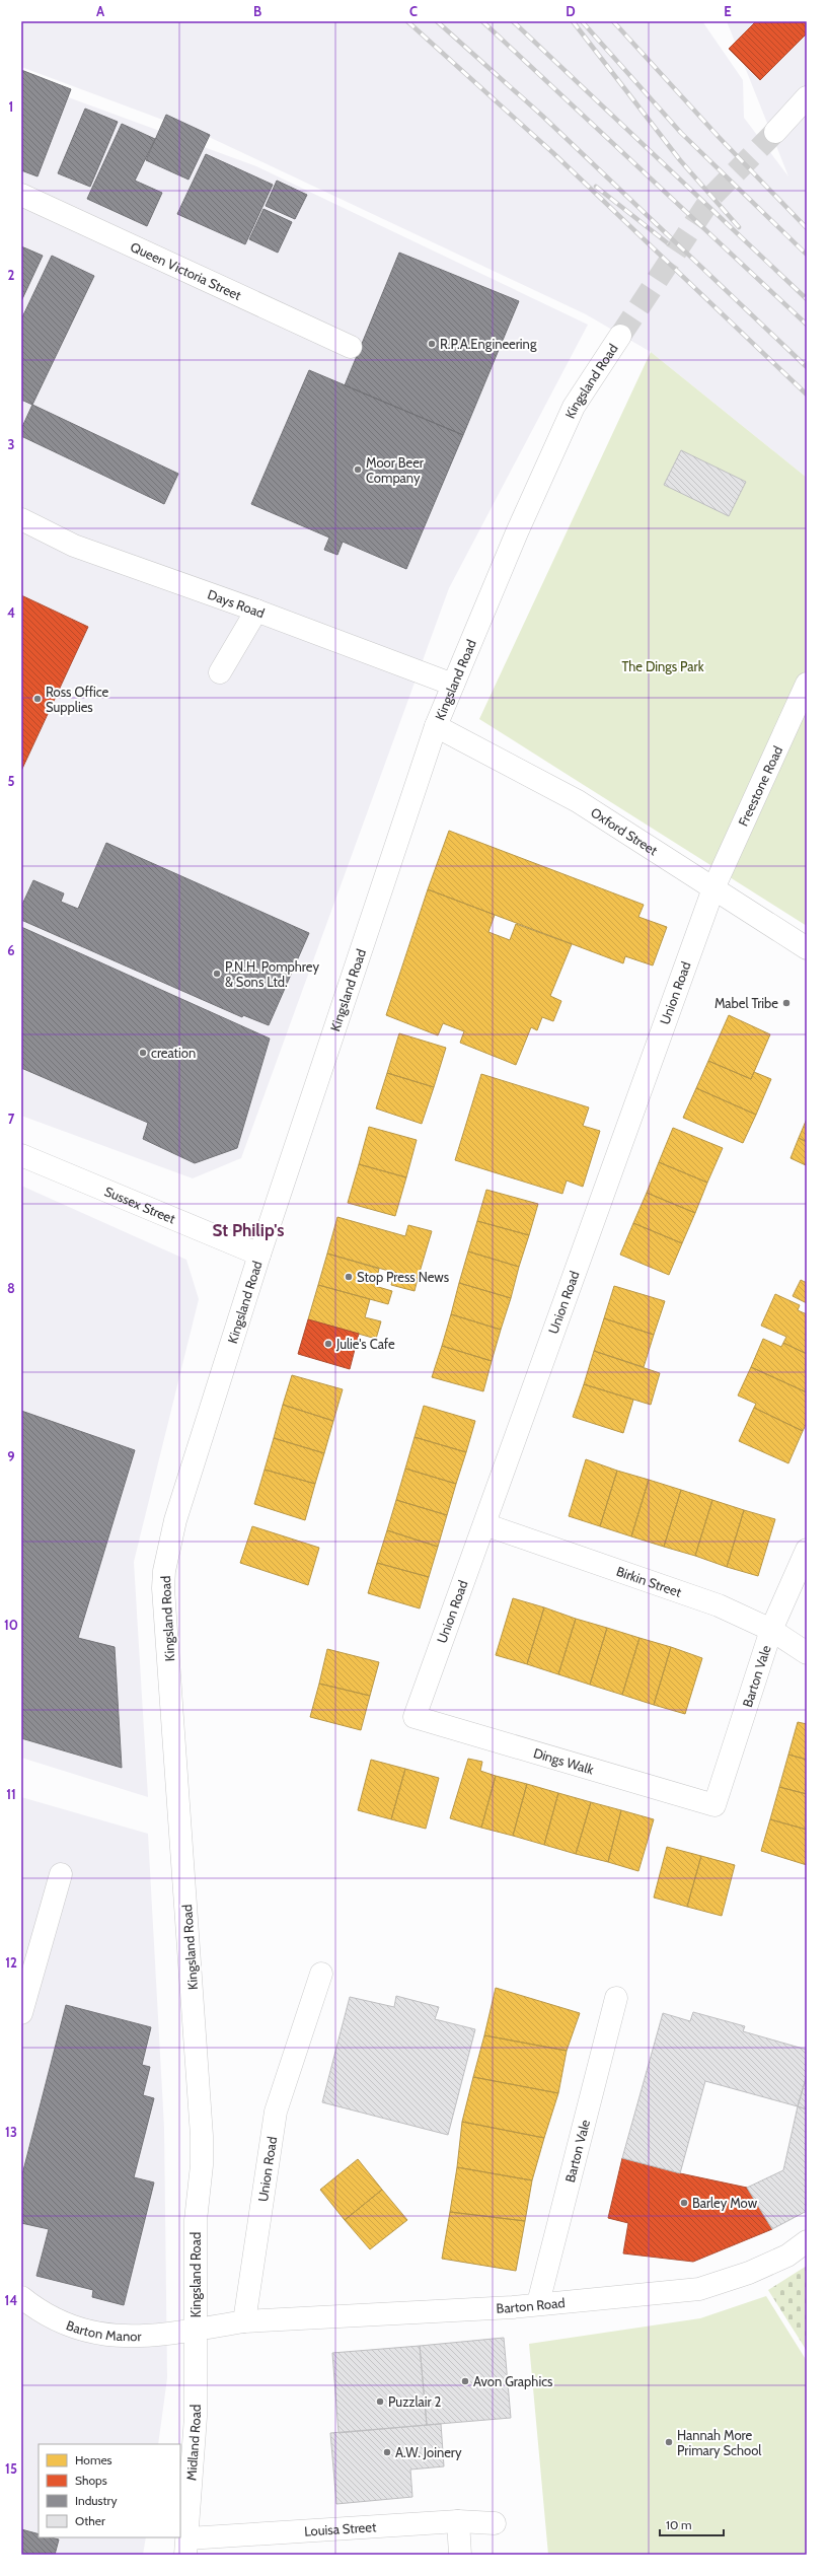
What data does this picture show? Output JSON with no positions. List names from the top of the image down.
{
  "streets": {
    "street": [
      "Queen Victoria Street",
      "Kingsland Road",
      "Days Road",
      "Freestone Road",
      "Oxford Street",
      "Union Road",
      "Sussex Street",
      "Birkin Street",
      "Barton Vale",
      "Dings Walk",
      "Barton Road",
      "Barton Manor",
      "Midland Road",
      "Louisa Street"
    ]
  },
  "crossings": [
    ["Kingsland Road", "Days Road"],
    ["Kingsland Road", "Oxford Street"],
    ["Kingsland Road", "Sussex Street"],
    ["Kingsland Road", "Barton Manor"],
    ["Kingsland Road", "Midland Road"],
    ["Freestone Road", "Oxford Street"],
    ["Freestone Road", "Union Road"],
    ["Oxford Street", "Union Road"],
    ["Union Road", "Birkin Street"],
    ["Union Road", "Dings Walk"],
    ["Union Road", "Barton Road"],
    ["Birkin Street", "Barton Vale"],
    ["Barton Vale", "Dings Walk"],
    ["Barton Vale", "Barton Road"],
    ["Barton Manor", "Midland Road"],
    ["Midland Road", "Louisa Street"]
  ],
  "districts": ["St Philip's"],
  "parks": ["The Dings Park"],
  "places": [
    "R.P.A.Engineering",
    "Moor Beer Company",
    "Ross Office Supplies",
    "P.N.H. Pomphrey & Sons Ltd.",
    "Mabel Tribe",
    "creation",
    "Stop Press News",
    "Julie's Cafe",
    "Barley Mow",
    "Avon Graphics",
    "Puzzlair 2",
    "Hannah More Primary School",
    "A.W. Joinery"
  ],
  "legend": [
    "Homes",
    "Shops",
    "Industry",
    "Other"
  ],
  "scale_bar": "10 m",
  "grid": {
    "columns": [
      "A",
      "B",
      "C",
      "D",
      "E"
    ],
    "rows": [
      "1",
      "2",
      "3",
      "4",
      "5",
      "6",
      "7",
      "8",
      "9",
      "10",
      "11",
      "12",
      "13",
      "14",
      "15"
    ]
  }
}
